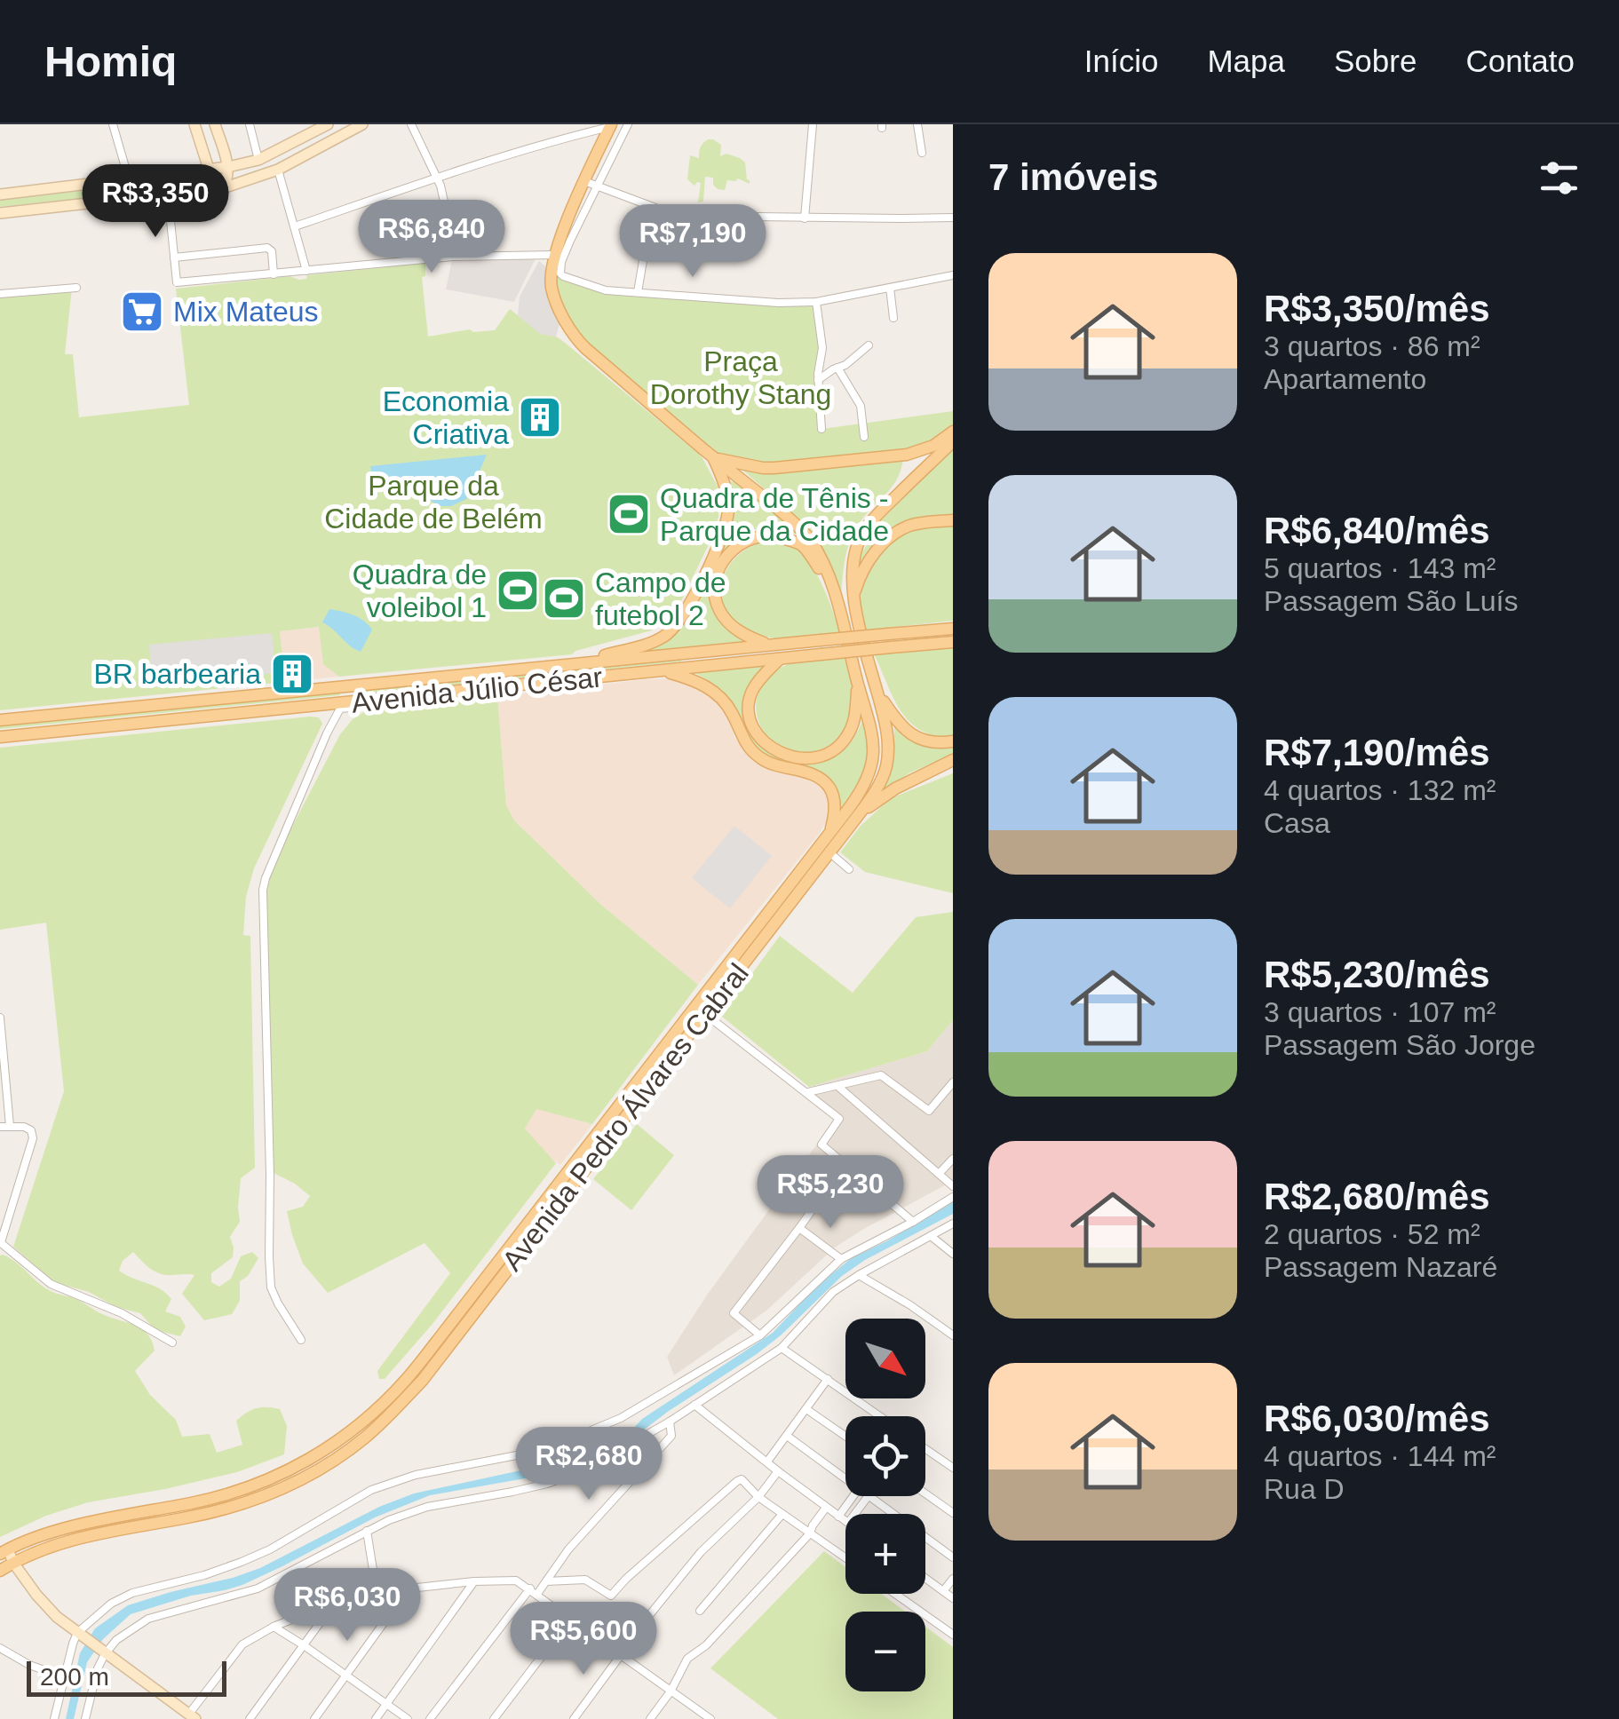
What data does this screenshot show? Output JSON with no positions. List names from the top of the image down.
{
  "streets": {
    "main road": ["Avenida Júlio César", "Avenida Pedro Álvares Cabral"]
  },
  "parks": ["Praça Dorothy Stang", "Parque da Cidade de Belém"],
  "places": {
    "supermarket": ["Mix Mateus"],
    "building": ["Economia Criativa", "BR barbearia"],
    "sports": ["Quadra de Tênis - Parque da Cidade", "Quadra de voleibol 1", "Campo de futebol 2"]
  },
  "scale_bar": "200 m",
  "north": "bottom right",
  "page": {
    "header": "Homiq",
    "nav": [
      "Início",
      "Mapa",
      "Sobre",
      "Contato"
    ],
    "heading": "7 imóveis",
    "price": [
      "R$3,350",
      "R$6,840",
      "R$7,190",
      "R$5,230",
      "R$2,680",
      "R$6,030",
      "R$5,600"
    ],
    "list": [
      {
        "name": "R$3,350/mês",
        "note": "3 quartos · 86 m² · Apartamento"
      },
      {
        "name": "R$6,840/mês",
        "note": "5 quartos · 143 m² · Passagem São Luís"
      },
      {
        "name": "R$7,190/mês",
        "note": "4 quartos · 132 m² · Casa"
      },
      {
        "name": "R$5,230/mês",
        "note": "3 quartos · 107 m² · Passagem São Jorge"
      },
      {
        "name": "R$2,680/mês",
        "note": "2 quartos · 52 m² · Passagem Nazaré"
      },
      {
        "name": "R$6,030/mês",
        "note": "4 quartos · 144 m² · Rua D"
      }
    ],
    "map_buttons": ["+", "−"],
    "scale": "200 m"
  }
}
